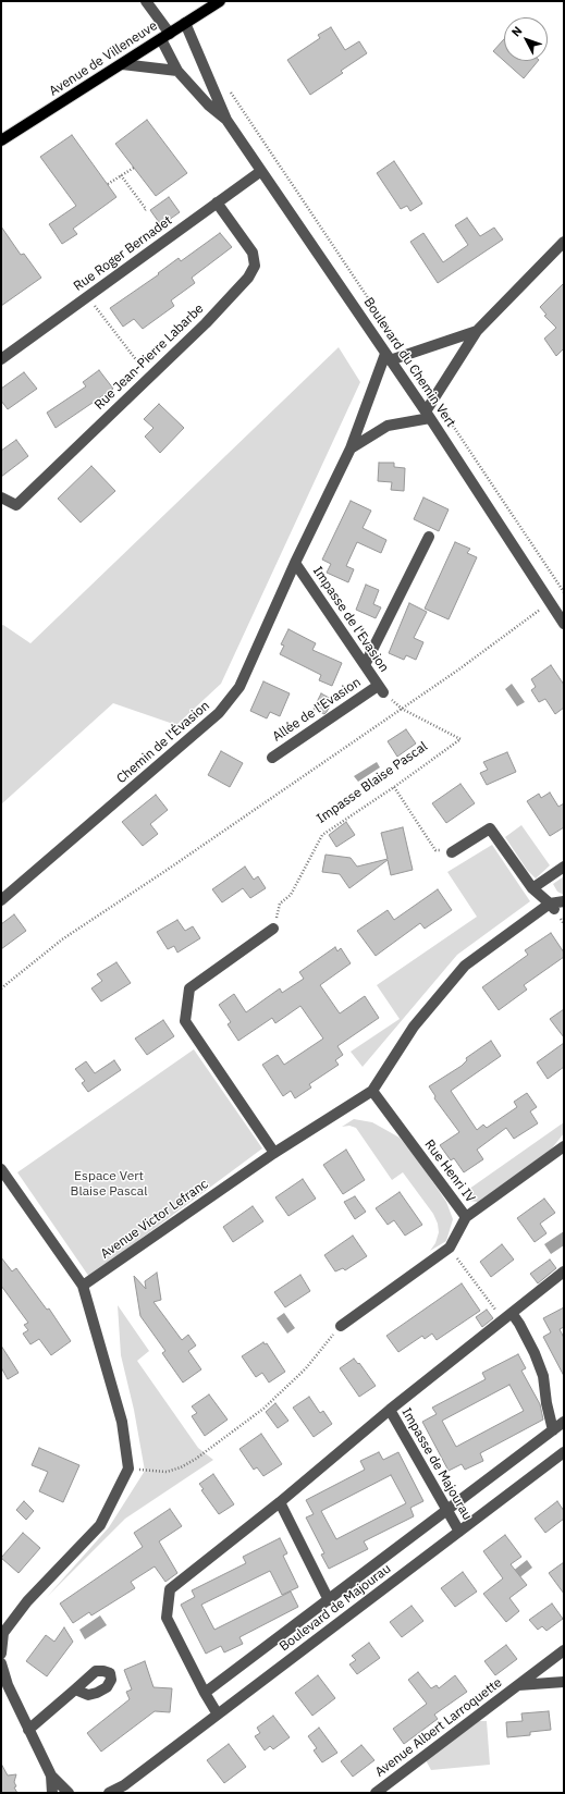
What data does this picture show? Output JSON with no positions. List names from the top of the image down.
{
  "streets": {
    "main road": ["Avenue de Villeneuve"],
    "street": [
      "Rue Roger Bernadet",
      "Rue Jean-Pierre Labarbe",
      "Boulevard du Chemin Vert",
      "Impasse de l'Evasion",
      "Allée de l'Evasion",
      "Chemin de l'Évasion",
      "Rue Henri IV",
      "Avenue Victor Lefranc",
      "Impasse de Majourau",
      "Boulevard de Majourau",
      "Avenue Albert Larroquette"
    ],
    "path": ["Impasse Blaise Pascal"]
  },
  "crossings": [
    ["Avenue de Villeneuve", "Boulevard du Chemin Vert"],
    ["Rue Roger Bernadet", "Rue Jean-Pierre Labarbe"],
    ["Rue Roger Bernadet", "Boulevard du Chemin Vert"],
    ["Boulevard du Chemin Vert", "Chemin de l'Évasion"],
    ["Impasse de l'Evasion", "Allée de l'Evasion"],
    ["Impasse de l'Evasion", "Chemin de l'Évasion"],
    ["Impasse de l'Evasion", "Impasse Blaise Pascal"],
    ["Allée de l'Evasion", "Impasse Blaise Pascal"],
    ["Rue Henri IV", "Avenue Victor Lefranc"],
    ["Impasse de Majourau", "Boulevard de Majourau"]
  ],
  "parks": ["Espace Vert Blaise Pascal"],
  "north": "top left"
}
